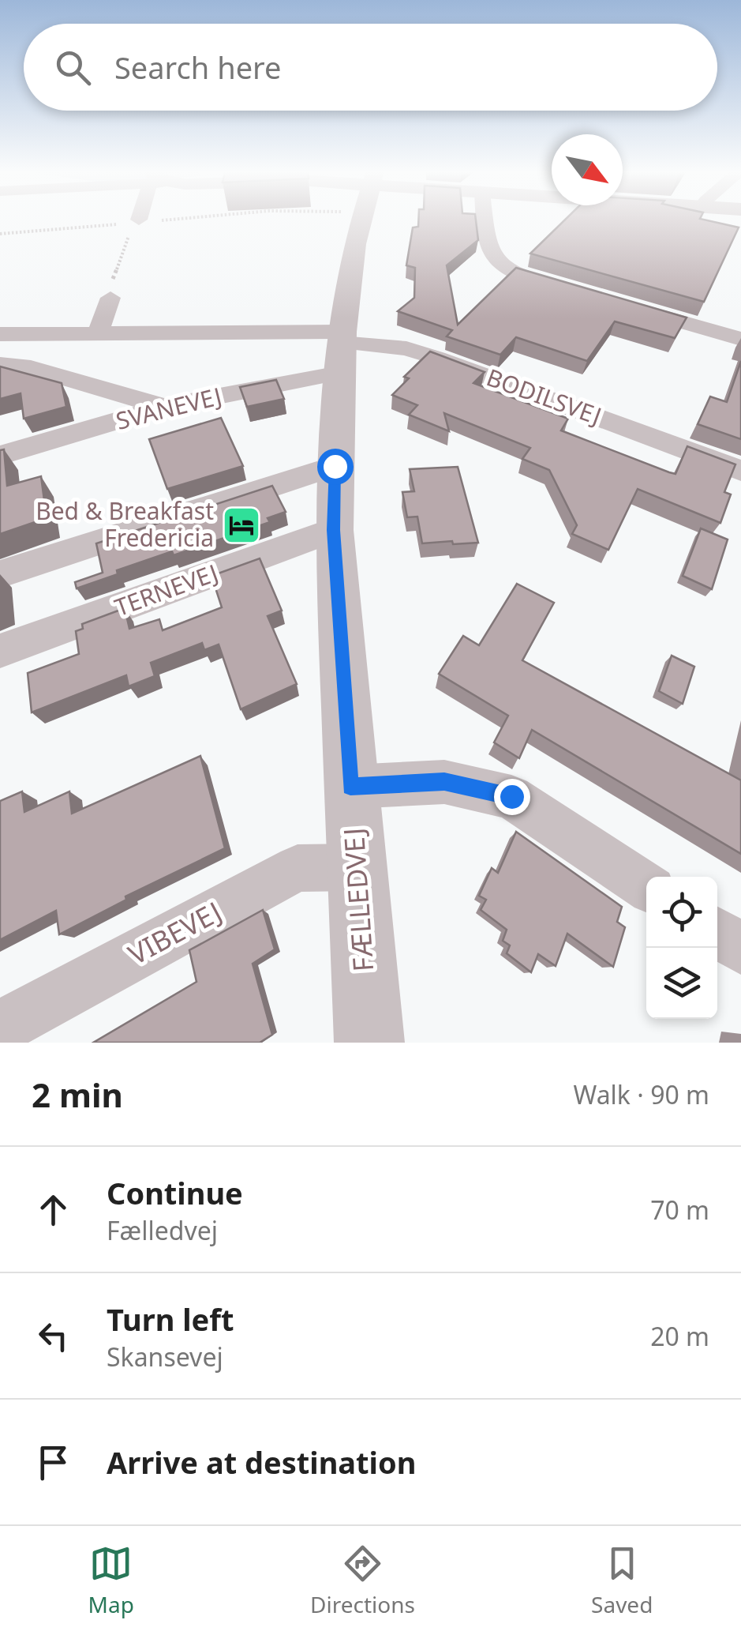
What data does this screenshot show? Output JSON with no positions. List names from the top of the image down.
{
  "streets": {
    "street": [
      "BODILSVEJ",
      "SVANEVEJ",
      "TERNEVEJ",
      "FÆLLEDVEJ",
      "VIBEVEJ"
    ]
  },
  "crossings": [
    ["BODILSVEJ", "SVANEVEJ"],
    ["BODILSVEJ", "FÆLLEDVEJ"],
    ["SVANEVEJ", "FÆLLEDVEJ"],
    ["TERNEVEJ", "FÆLLEDVEJ"],
    ["FÆLLEDVEJ", "VIBEVEJ"]
  ],
  "places": {
    "hotel": ["Bed & Breakfast Fredericia"]
  },
  "north": "bottom right",
  "page": {
    "search": "Search here",
    "heading": ["2 min", "Walk · 90 m"],
    "list": [
      ["Continue", "Fælledvej", "70 m"],
      ["Turn left", "Skansevej", "20 m"],
      "Arrive at destination"
    ],
    "nav": ["Map", "Directions", "Saved"]
  }
}
